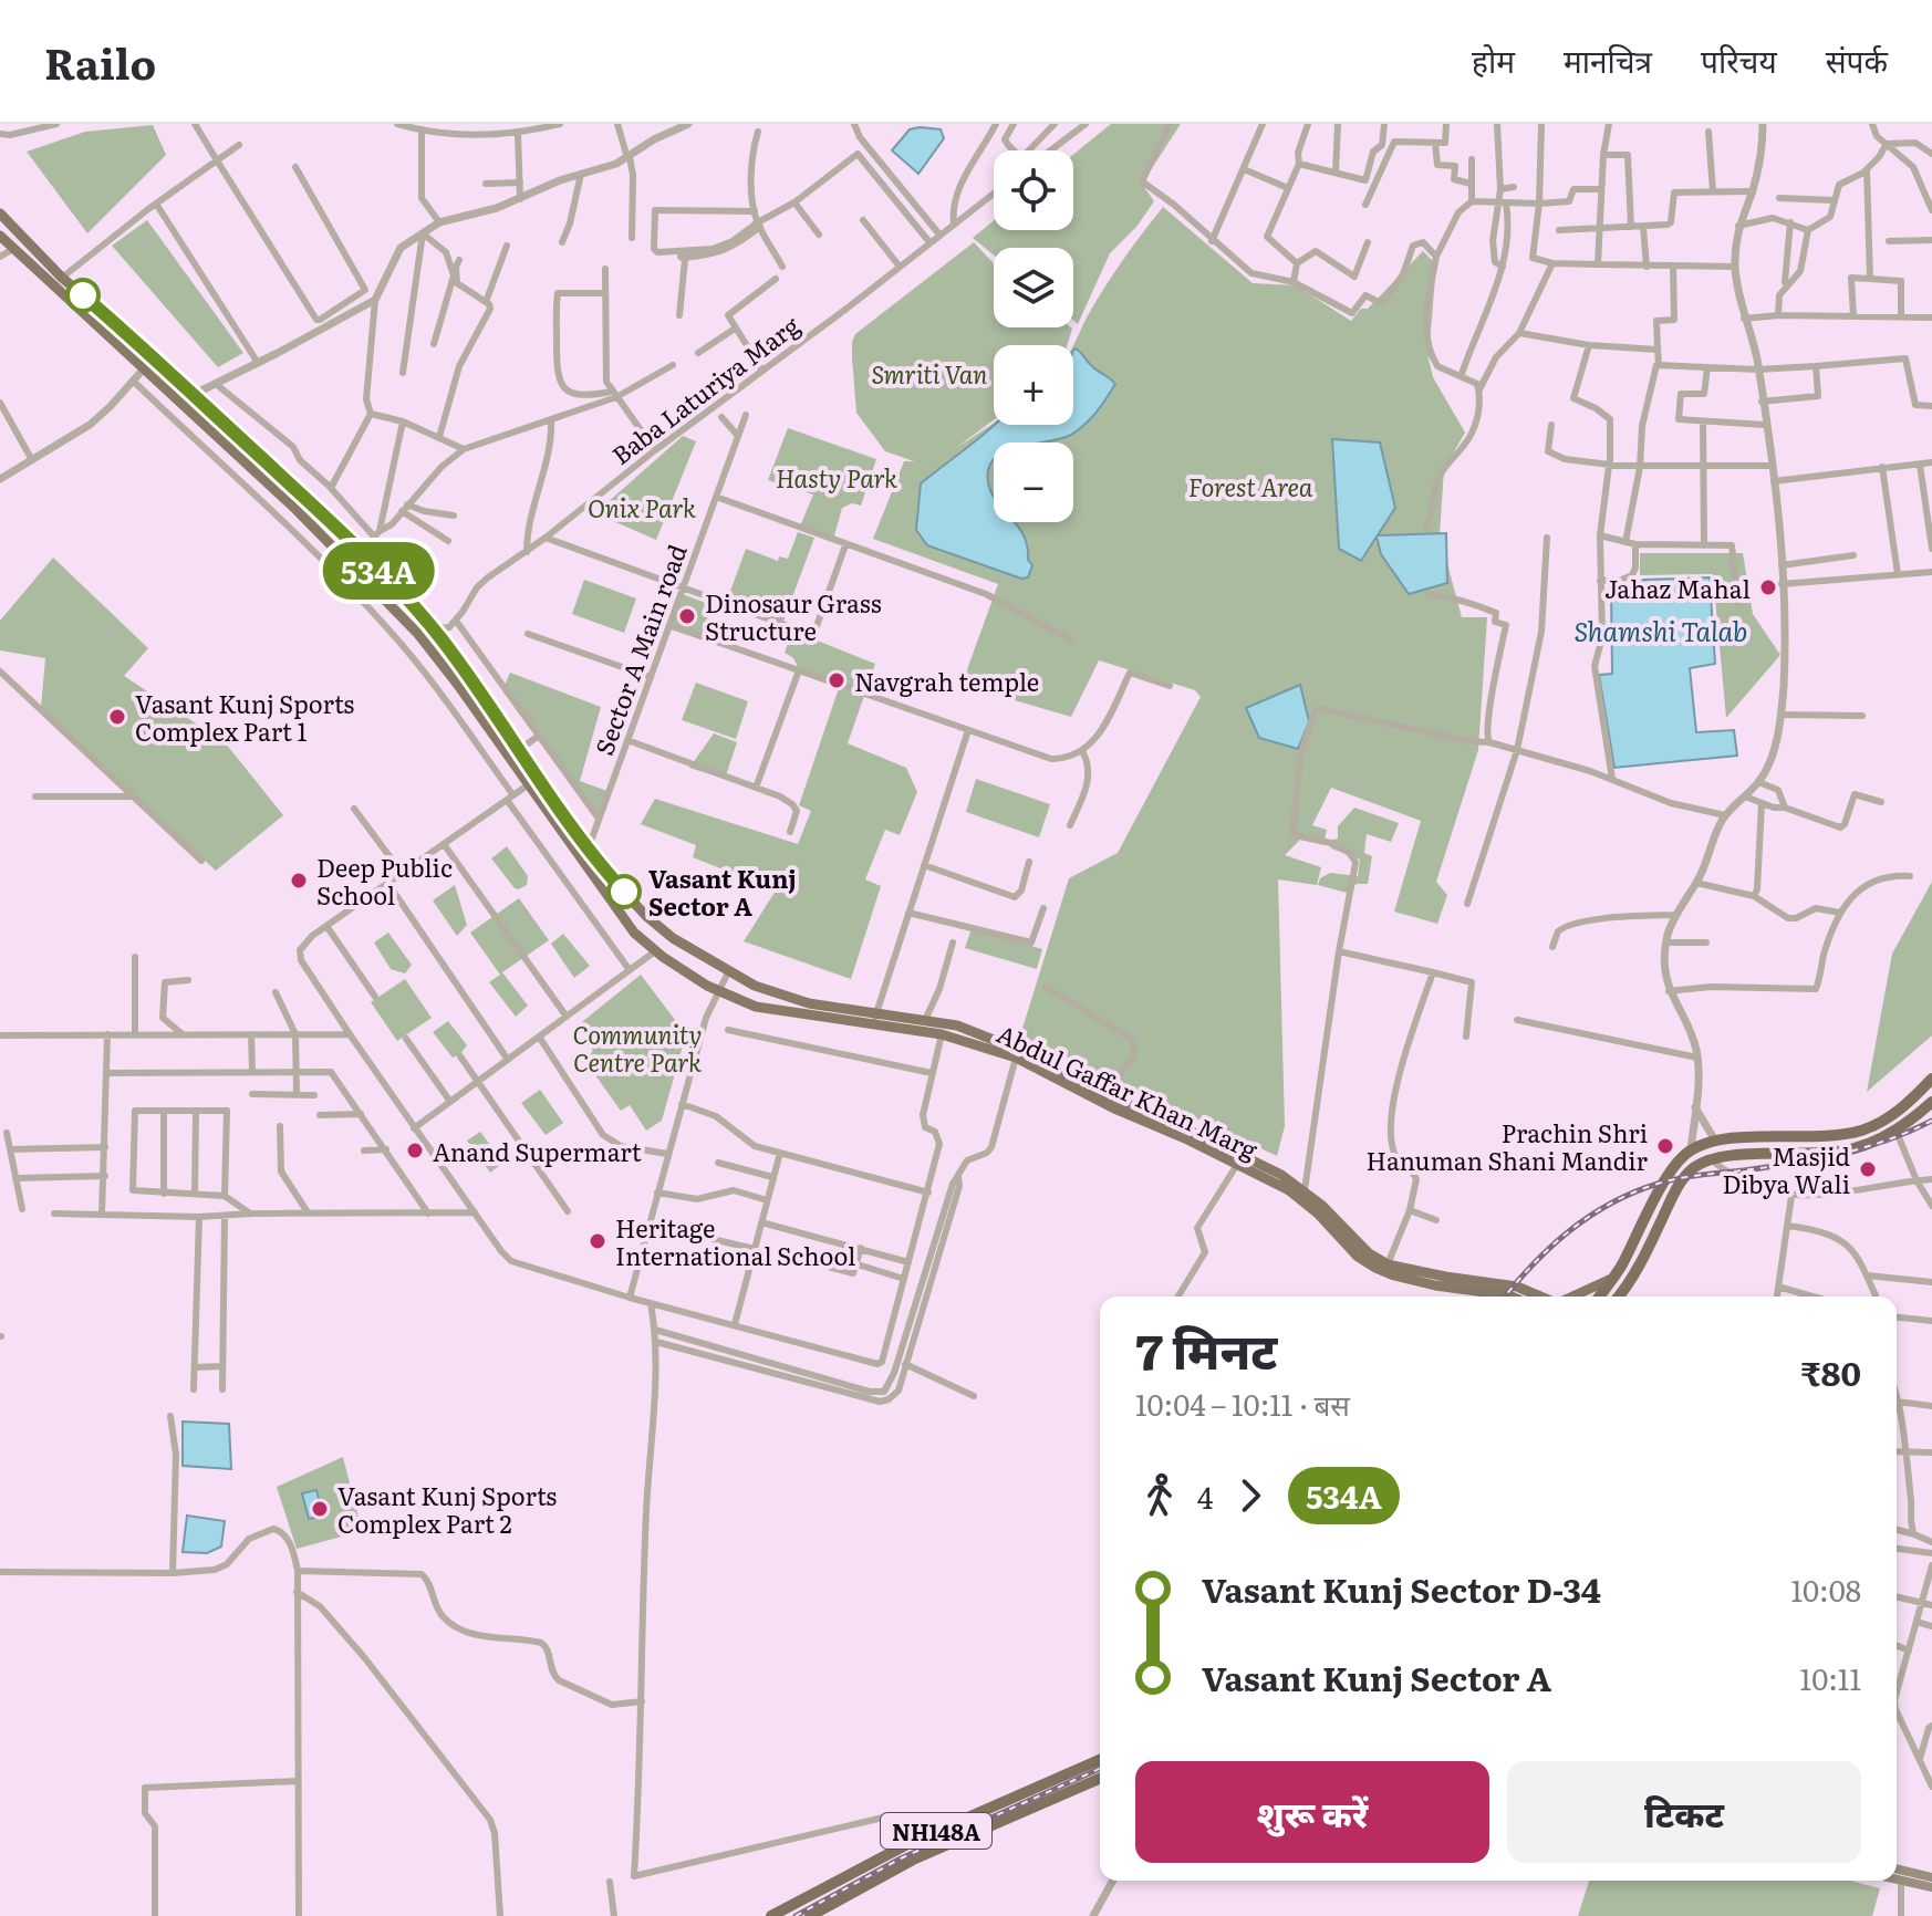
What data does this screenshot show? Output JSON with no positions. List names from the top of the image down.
{
  "streets": {
    "highway": ["NH148A"],
    "main road": ["Abdul Gaffar Khan Marg"],
    "street": ["Baba Laturiya Marg", "Sector A Main road"]
  },
  "crossings": [
    ["Sector A Main road", "Abdul Gaffar Khan Marg"]
  ],
  "water": ["Shamshi Talab"],
  "parks": [
    "Smriti Van",
    "Hasty Park",
    "Forest Area",
    "Onix Park",
    "Community Centre Park"
  ],
  "places": [
    "Jahaz Mahal",
    "Dinosaur Grass Structure",
    "Navgrah temple",
    "Vasant Kunj Sports Complex Part 1",
    "Deep Public School",
    "Vasant Kunj Sector A",
    "Prachin Shri Hanuman Shani Mandir",
    "Anand Supermart",
    "Masjid Dibya Wali",
    "Heritage International School",
    "Vasant Kunj Sports Complex Part 2"
  ],
  "lines": ["bus line 534A"],
  "page": {
    "header": "Railo",
    "nav": [
      "होम",
      "मानचित्र",
      "परिचय",
      "संपर्क"
    ],
    "on_map": "534A",
    "map_buttons": ["+", "−"],
    "heading": ["7 मिनट", "10:04 – 10:11 · बस", "₹80"],
    "legs": ["4", "534A"],
    "list": [
      {
        "name": "Vasant Kunj Sector D-34",
        "value": "10:08"
      },
      {
        "name": "Vasant Kunj Sector A",
        "value": "10:11"
      }
    ],
    "buttons": ["शुरू करें", "टिकट"]
  }
}
